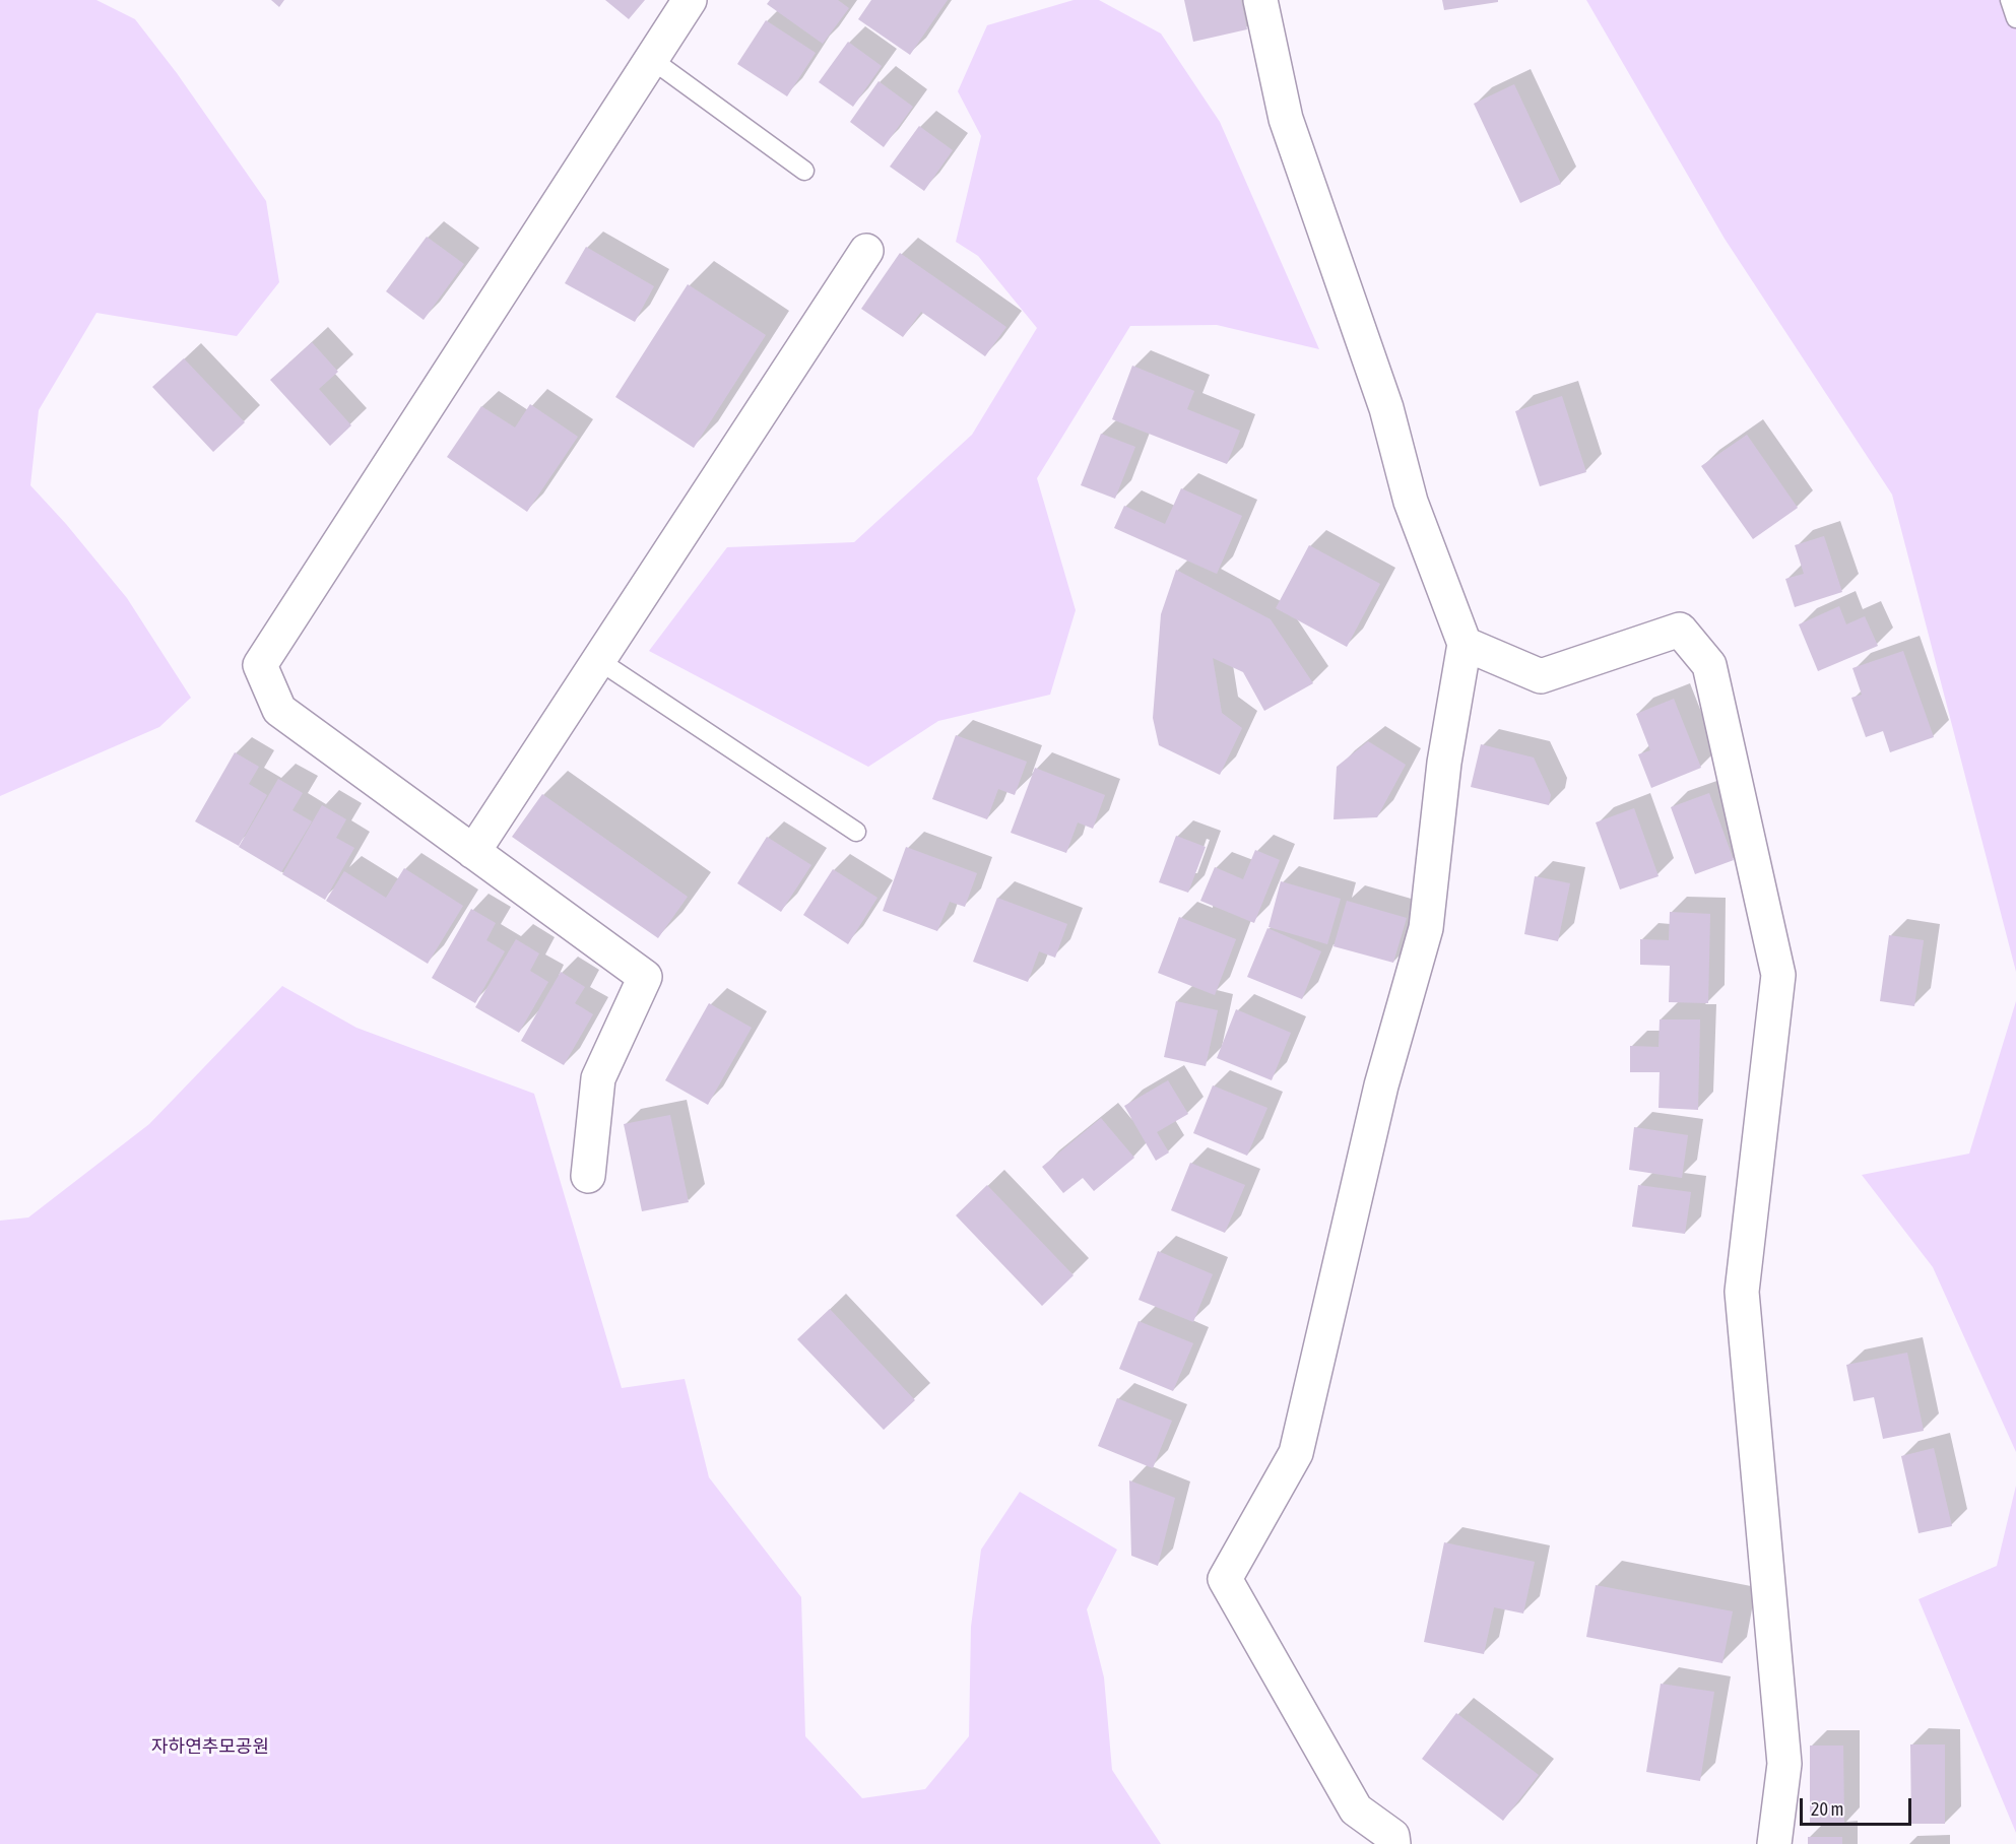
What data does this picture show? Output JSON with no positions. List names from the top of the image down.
{
  "parks": ["자하연추모공원"],
  "scale_bar": "20 m"
}
